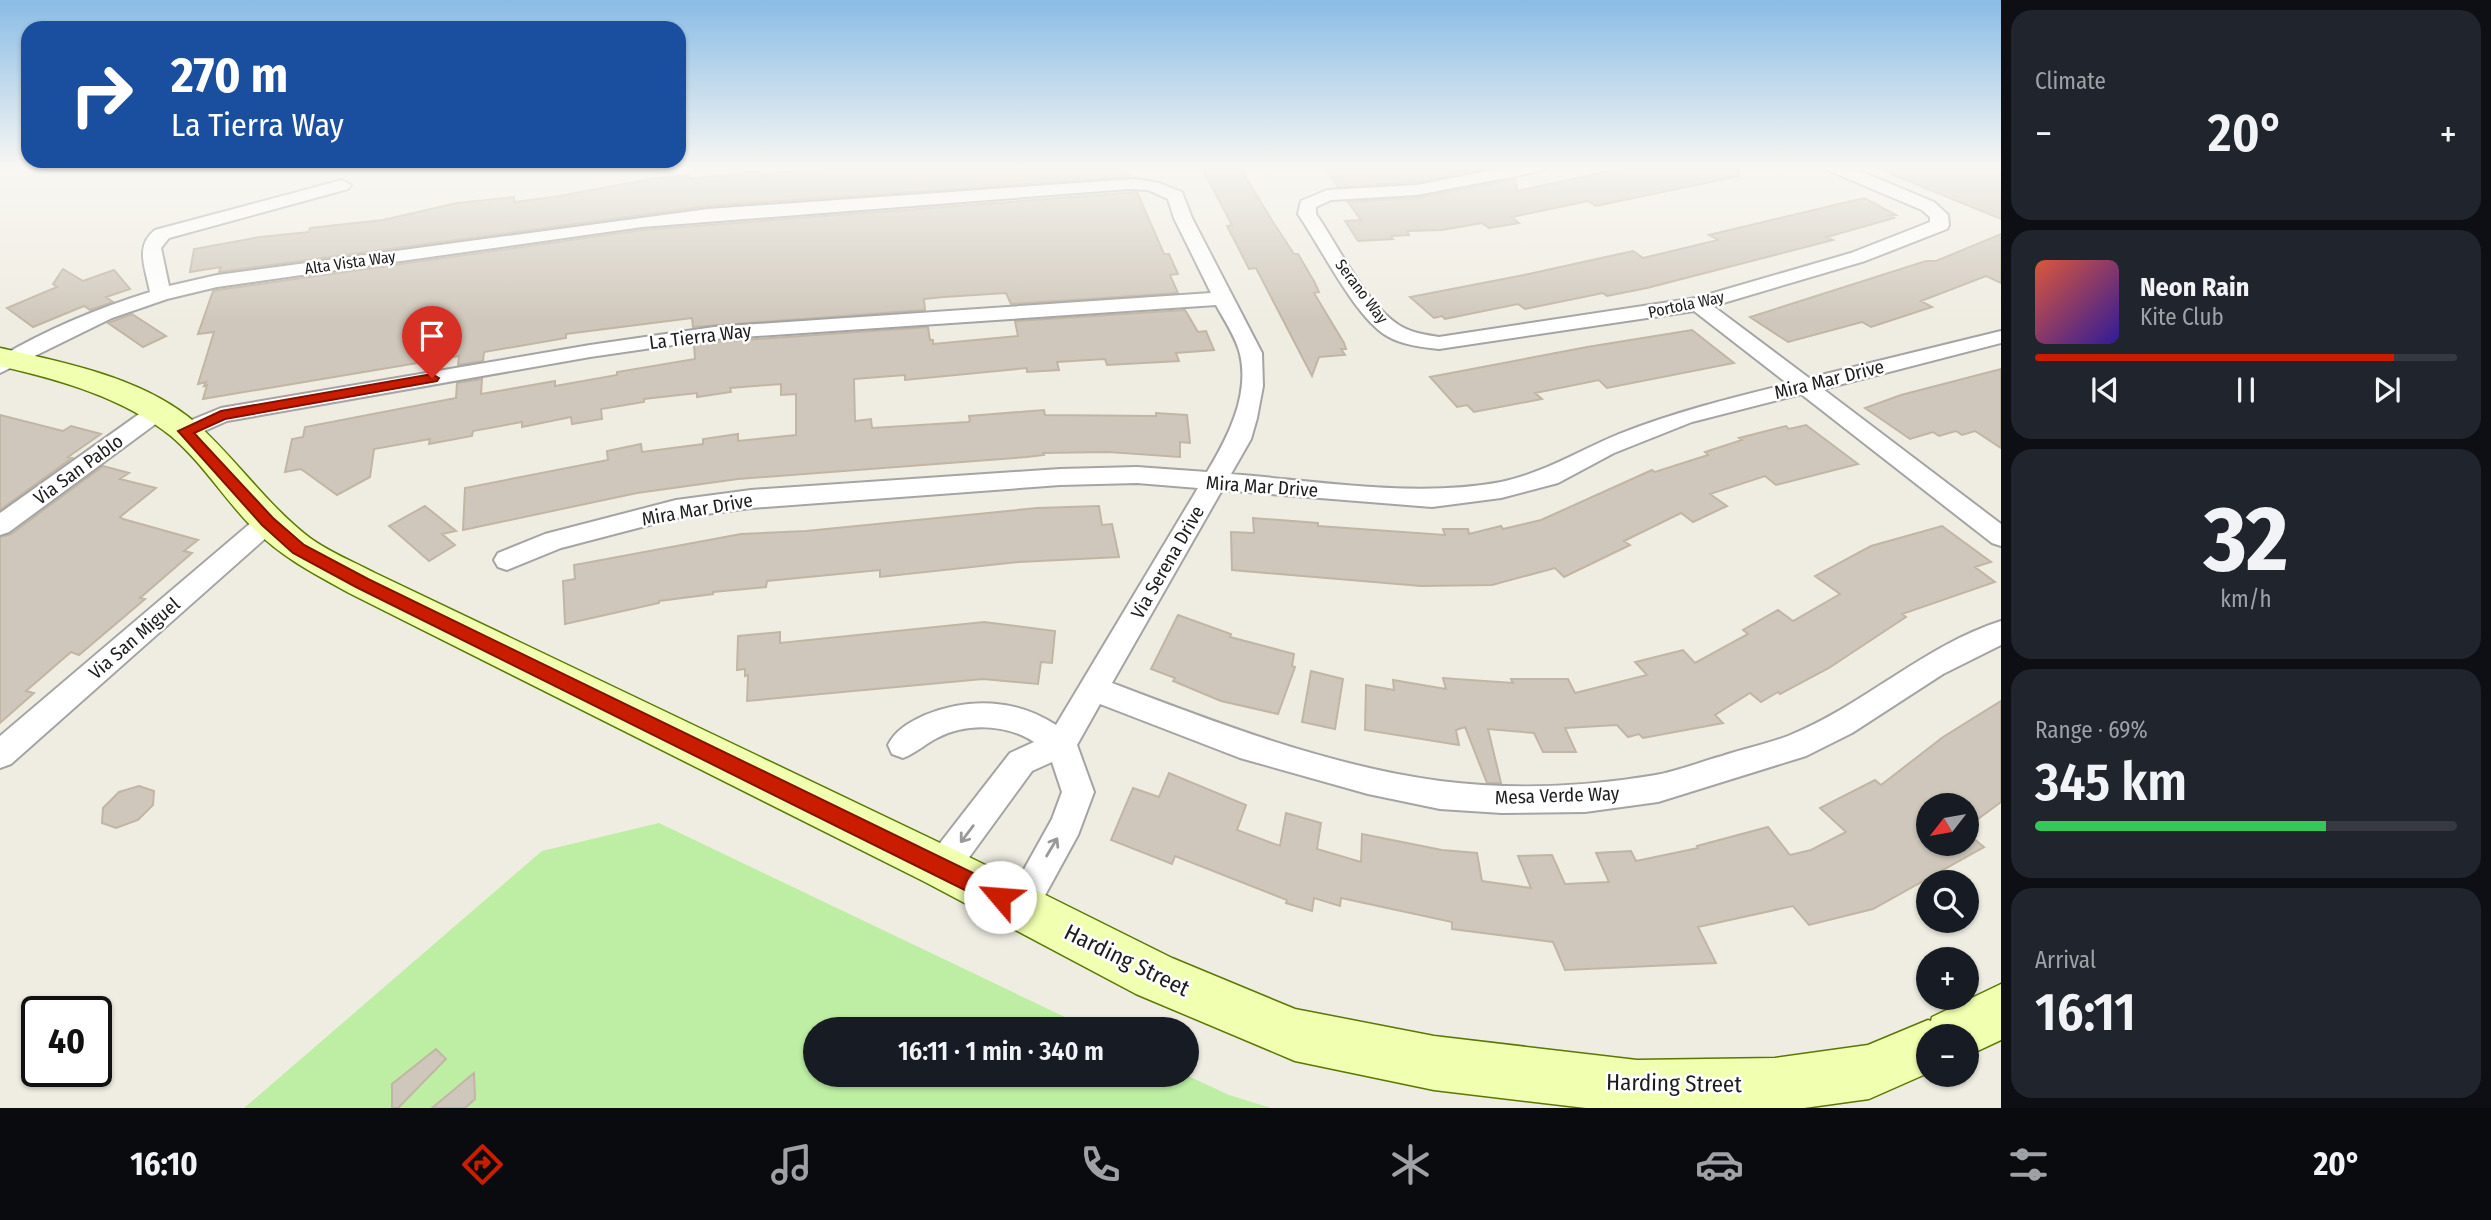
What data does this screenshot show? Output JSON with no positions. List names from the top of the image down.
{
  "streets": {
    "street": [
      "Alta Vista Way",
      "Serano Way",
      "Portola Way",
      "La Tierra Way",
      "Mira Mar Drive",
      "Via San Pablo",
      "Via Serena Drive",
      "Via San Miguel",
      "Mesa Verde Way",
      "Harding Street"
    ]
  },
  "crossings": [
    ["Alta Vista Way", "Harding Street"],
    ["Serano Way", "Portola Way"],
    ["La Tierra Way", "Via Serena Drive"],
    ["La Tierra Way", "Harding Street"],
    ["Mira Mar Drive", "Via Serena Drive"],
    ["Via San Pablo", "Harding Street"],
    ["Via Serena Drive", "Mesa Verde Way"],
    ["Via San Miguel", "Harding Street"]
  ],
  "north": "bottom left",
  "page": {
    "tile": [
      "Climate",
      ["32", "km/h"],
      ["Range · 69%", "345 km"],
      ["Arrival", "16:11"]
    ],
    "turn": ["270 m", "La Tierra Way"],
    "heat": ["−", "20°", "+"],
    "song": ["Neon Rain", "Kite Club"],
    "map_buttons": ["+", "−"],
    "limit": "40",
    "trip": "16:11 · 1 min · 340 m",
    "tabs": ["16:10", "20°"]
  }
}
